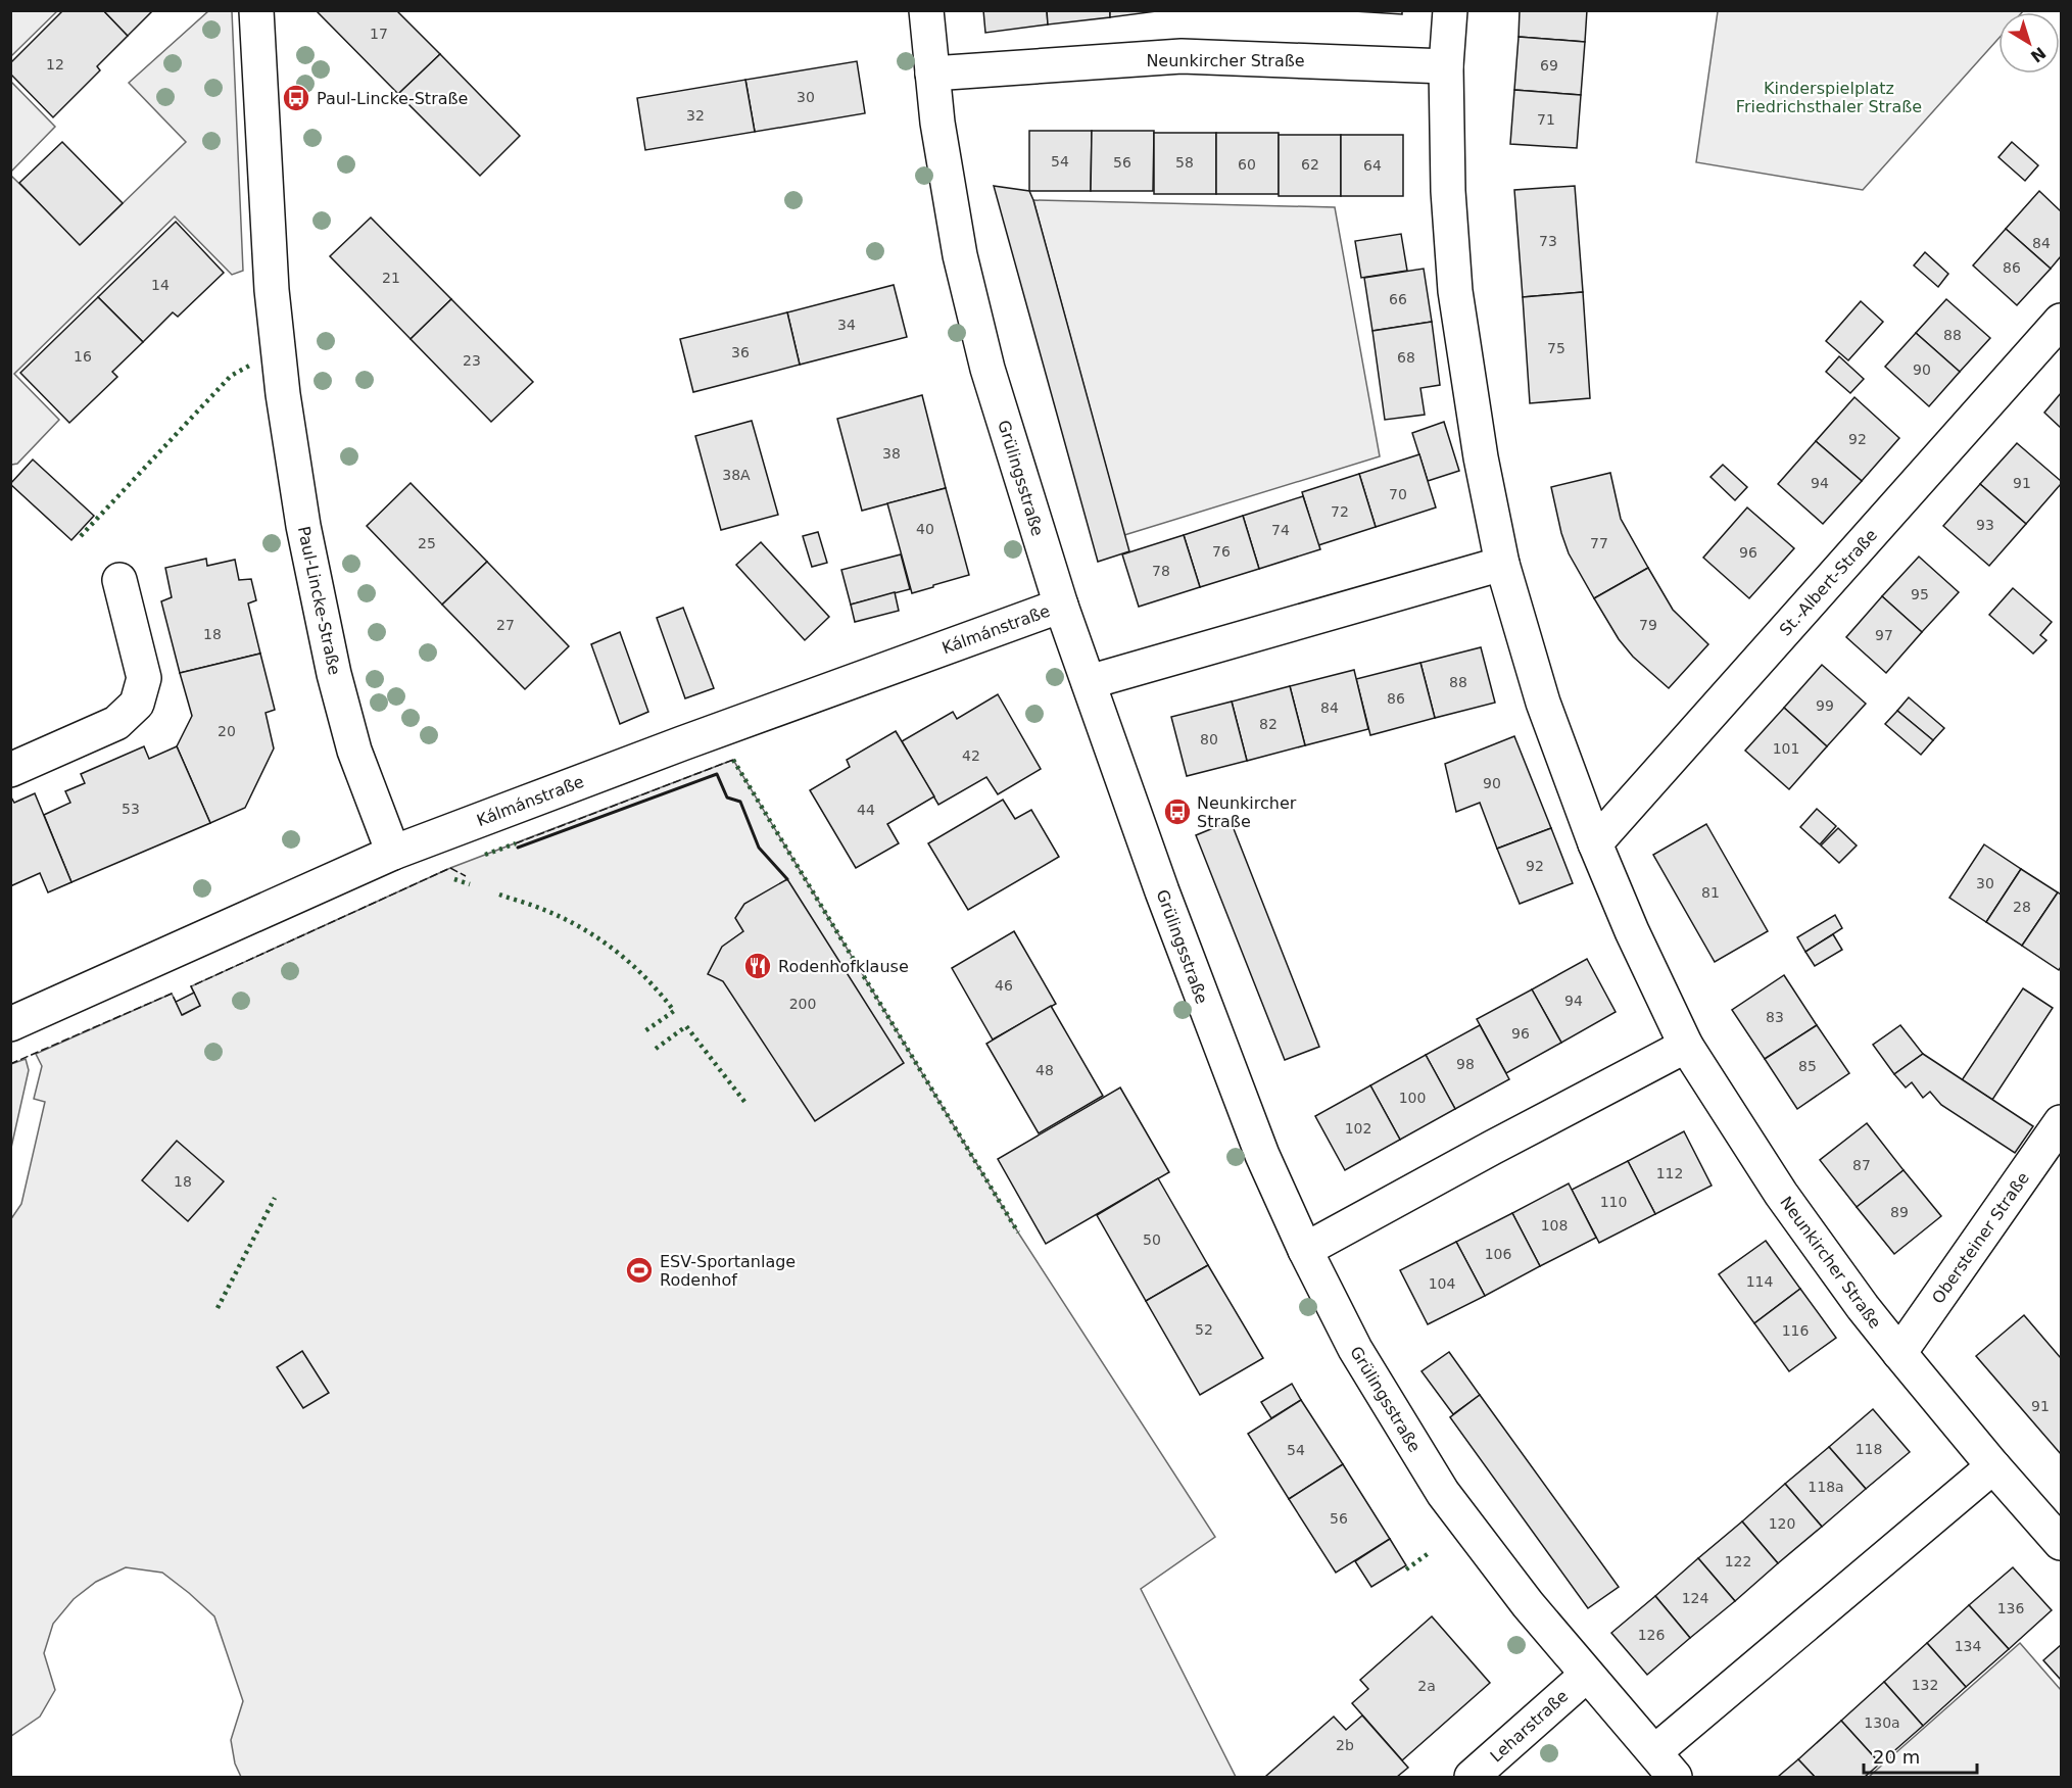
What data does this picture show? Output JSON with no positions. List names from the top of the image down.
{
  "streets": {
    "street": [
      "Neunkircher Straße",
      "Grülingsstraße",
      "St.-Albert-Straße",
      "Paul-Lincke-Straße",
      "Kálmánstraße",
      "Obersteiner Straße",
      "Leharstraße"
    ]
  },
  "crossings": [
    ["Neunkircher Straße", "Grülingsstraße"],
    ["Neunkircher Straße", "St.-Albert-Straße"],
    ["Neunkircher Straße", "Obersteiner Straße"],
    ["Grülingsstraße", "Kálmánstraße"],
    ["Grülingsstraße", "Leharstraße"],
    ["Paul-Lincke-Straße", "Kálmánstraße"]
  ],
  "parks": ["Kinderspielplatz Friedrichsthaler Straße"],
  "places": {
    "bus stop": ["Paul-Lincke-Straße", "Neunkircher Straße"],
    "restaurant": ["Rodenhofklause"],
    "sports": ["ESV-Sportanlage Rodenhof"]
  },
  "house_numbers": [
    "17",
    "12",
    "69",
    "30",
    "32",
    "71",
    "54",
    "56",
    "58",
    "60",
    "62",
    "64",
    "73",
    "84",
    "86",
    "21",
    "14",
    "66",
    "34",
    "88",
    "75",
    "36",
    "16",
    "68",
    "23",
    "90",
    "92",
    "38",
    "38A",
    "94",
    "91",
    "70",
    "72",
    "93",
    "40",
    "74",
    "25",
    "77",
    "76",
    "96",
    "78",
    "95",
    "27",
    "79",
    "18",
    "97",
    "88",
    "86",
    "99",
    "84",
    "82",
    "20",
    "80",
    "101",
    "42",
    "90",
    "53",
    "44",
    "92",
    "30",
    "81",
    "28",
    "46",
    "94",
    "200",
    "83",
    "96",
    "98",
    "85",
    "48",
    "100",
    "102",
    "87",
    "112",
    "18",
    "110",
    "89",
    "108",
    "50",
    "106",
    "114",
    "104",
    "52",
    "116",
    "91",
    "118",
    "54",
    "118a",
    "56",
    "120",
    "122",
    "124",
    "136",
    "126",
    "134",
    "132",
    "2a",
    "130a",
    "2b"
  ],
  "scale_bar": "20 m",
  "north": "bottom right"
}
